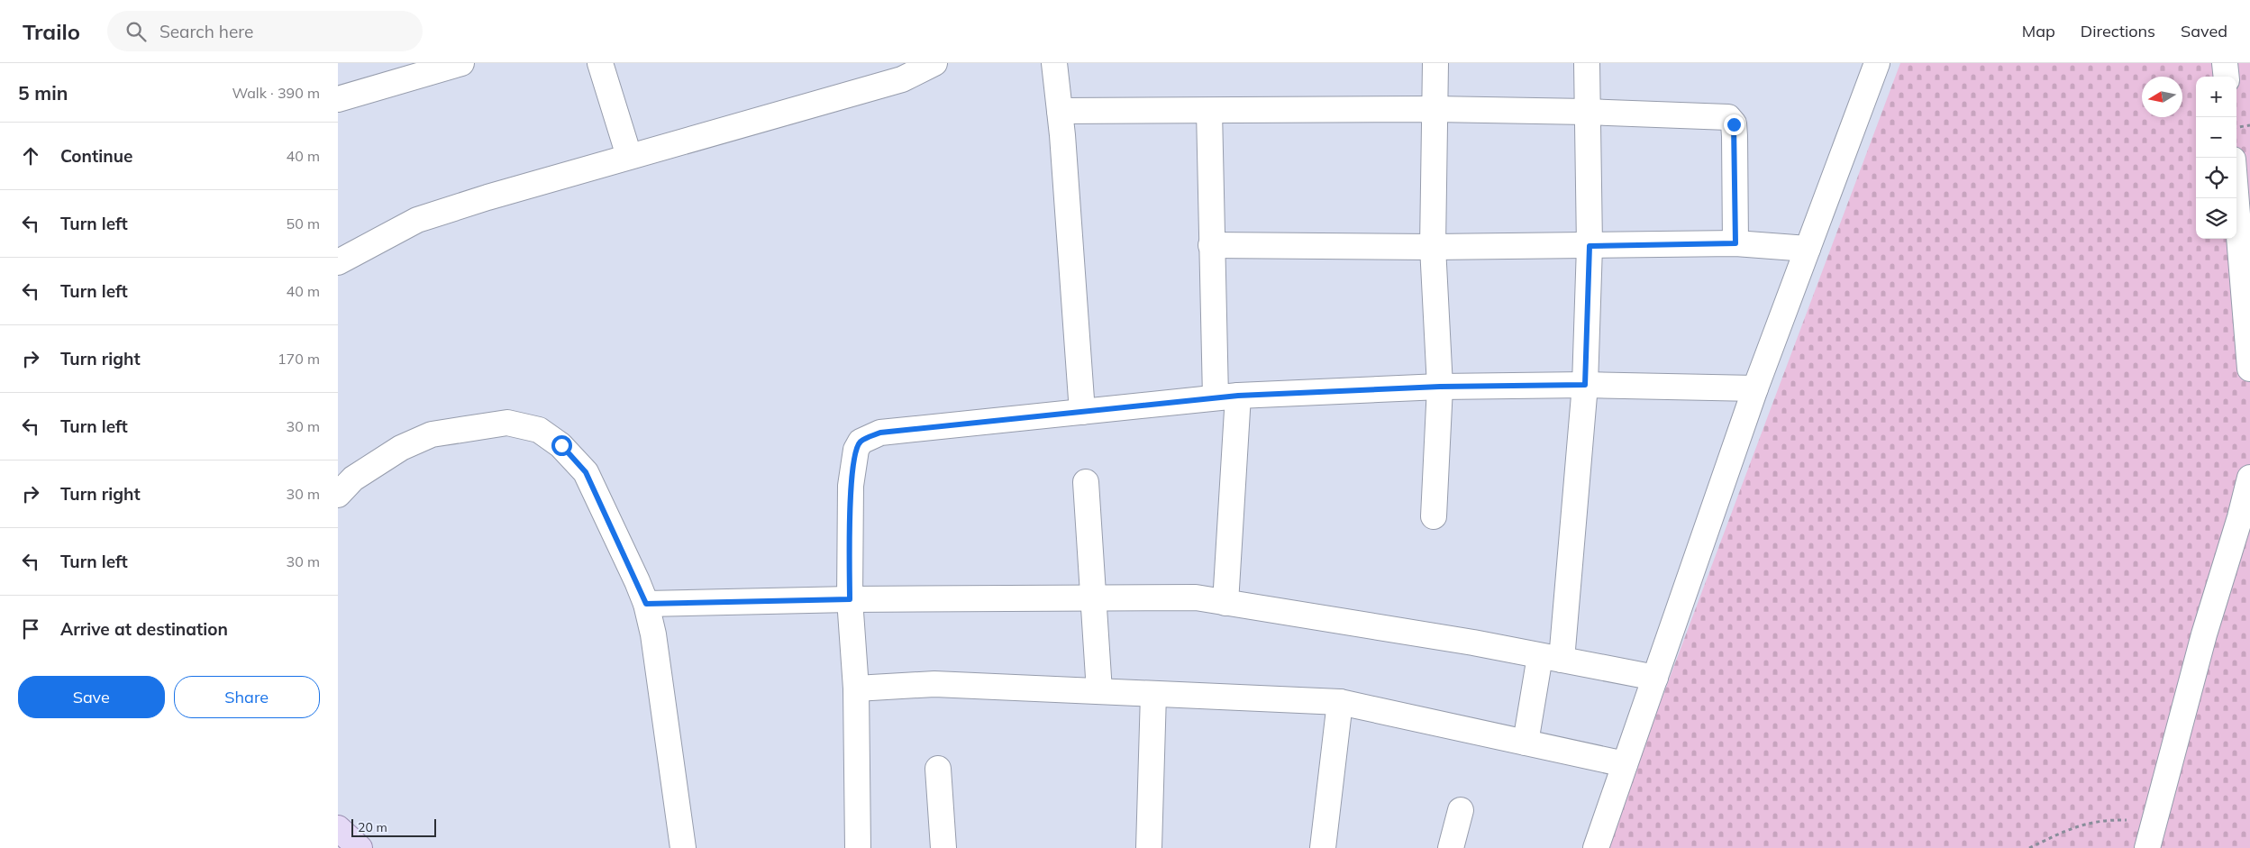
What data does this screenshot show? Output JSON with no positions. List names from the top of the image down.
{
  "scale_bar": "20 m",
  "north": "left",
  "page": {
    "header": "Trailo",
    "search": "Search here",
    "nav": ["Map", "Directions", "Saved"],
    "heading": ["5 min", "Walk · 390 m"],
    "map_buttons": ["+", "−"],
    "list": [
      ["Continue", "40 m"],
      ["Turn left", "50 m"],
      ["Turn left", "40 m"],
      ["Turn right", "170 m"],
      ["Turn left", "30 m"],
      ["Turn right", "30 m"],
      ["Turn left", "30 m"],
      "Arrive at destination"
    ],
    "buttons": ["Save", "Share"],
    "scale": "20 m"
  }
}
